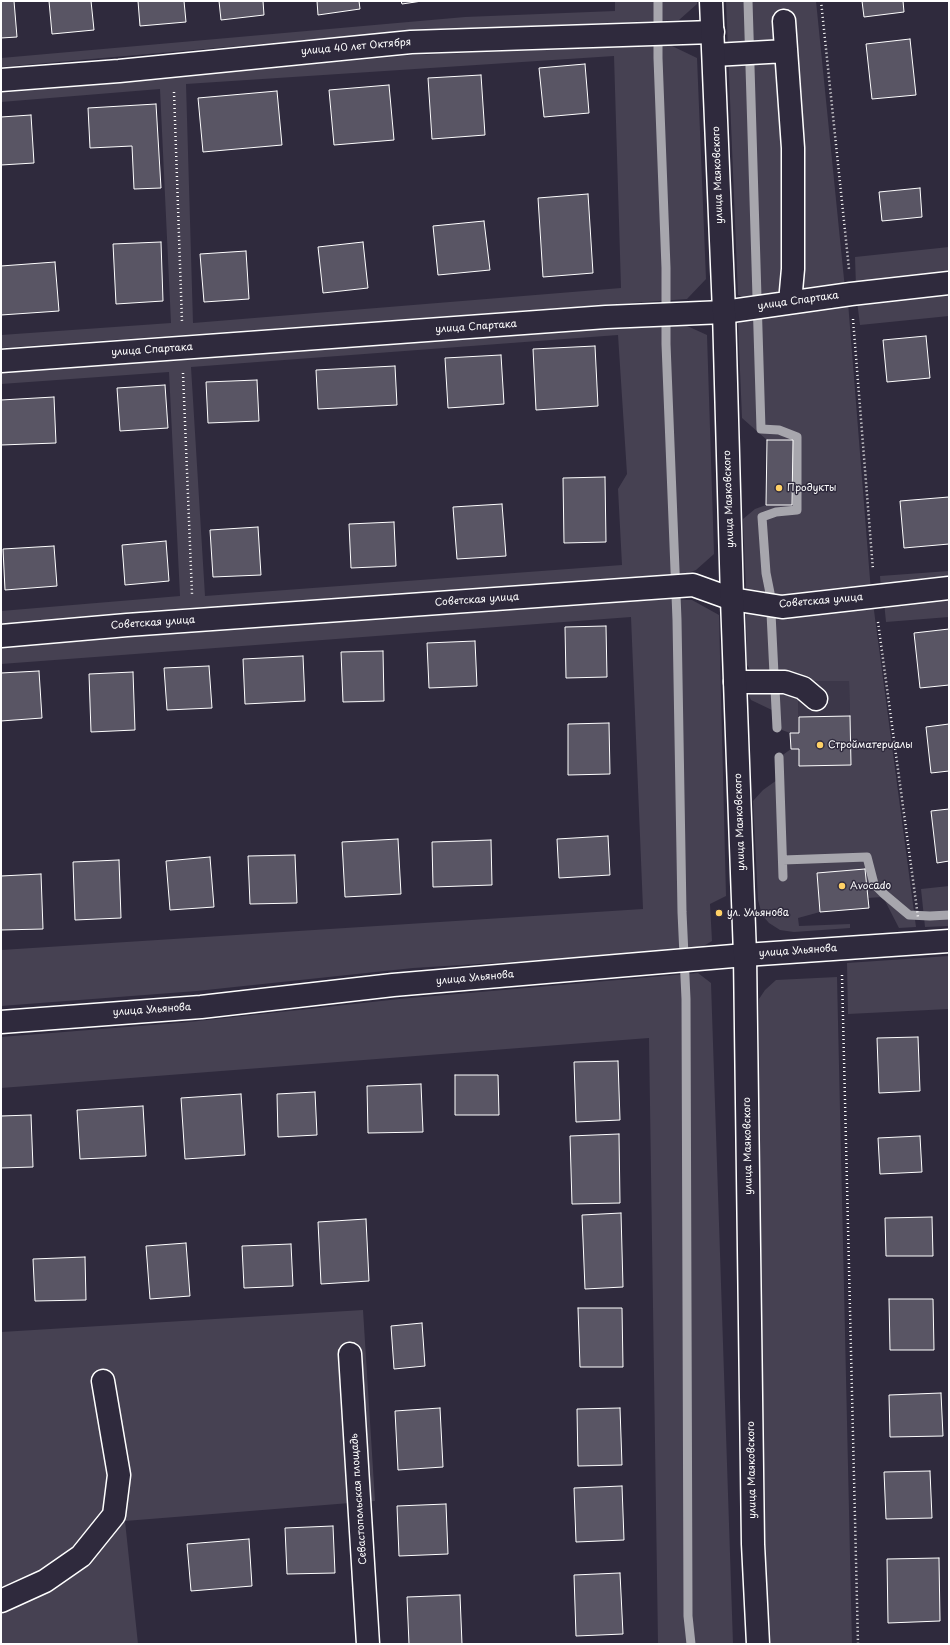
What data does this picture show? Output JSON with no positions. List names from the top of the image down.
{
  "streets": {
    "street": [
      "улица 40 лет Октября",
      "улица Маяковского",
      "улица Спартака",
      "Советская улица",
      "улица Ульянова",
      "Севастопольская площадь"
    ]
  },
  "crossings": [
    ["улица 40 лет Октября", "улица Маяковского"],
    ["улица Маяковского", "улица Спартака"],
    ["улица Маяковского", "Советская улица"],
    ["улица Маяковского", "улица Ульянова"]
  ],
  "places": [
    "Продукты",
    "Стройматериалы",
    "Avocado",
    "ул. Ульянова"
  ]
}
